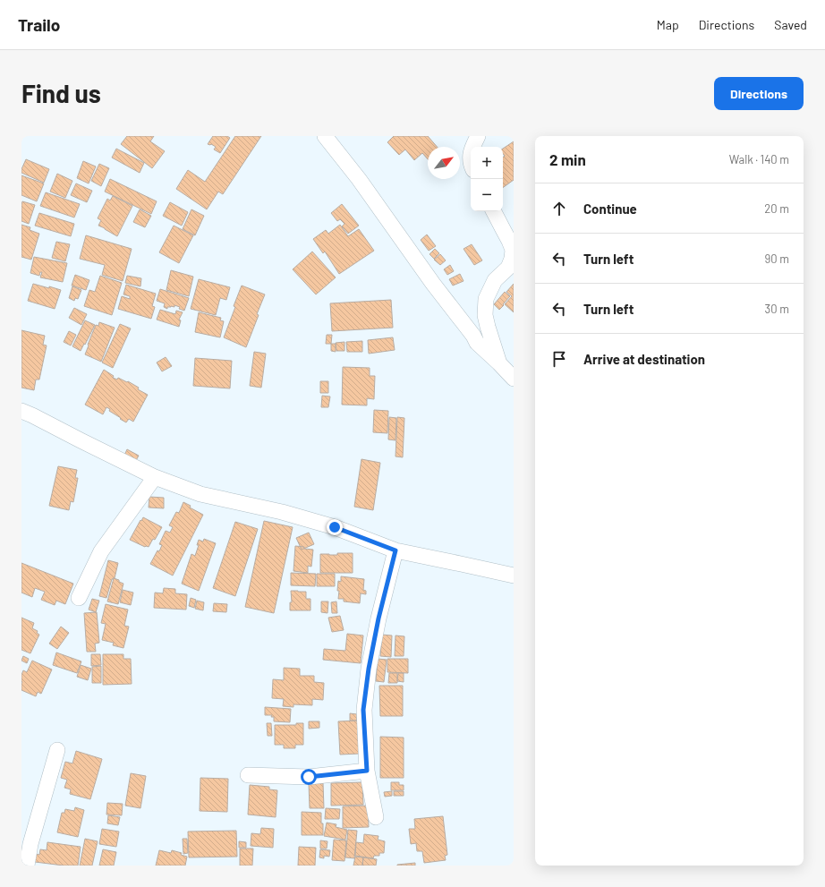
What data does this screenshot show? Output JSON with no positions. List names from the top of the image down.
{
  "north": "top right",
  "page": {
    "header": "Trailo",
    "nav": ["Map", "Directions", "Saved"],
    "buttons": "Directions",
    "title": "Find us",
    "heading": ["2 min", "Walk · 140 m"],
    "map_buttons": ["+", "−"],
    "list": [
      ["Continue", "20 m"],
      ["Turn left", "90 m"],
      ["Turn left", "30 m"],
      "Arrive at destination"
    ]
  }
}
